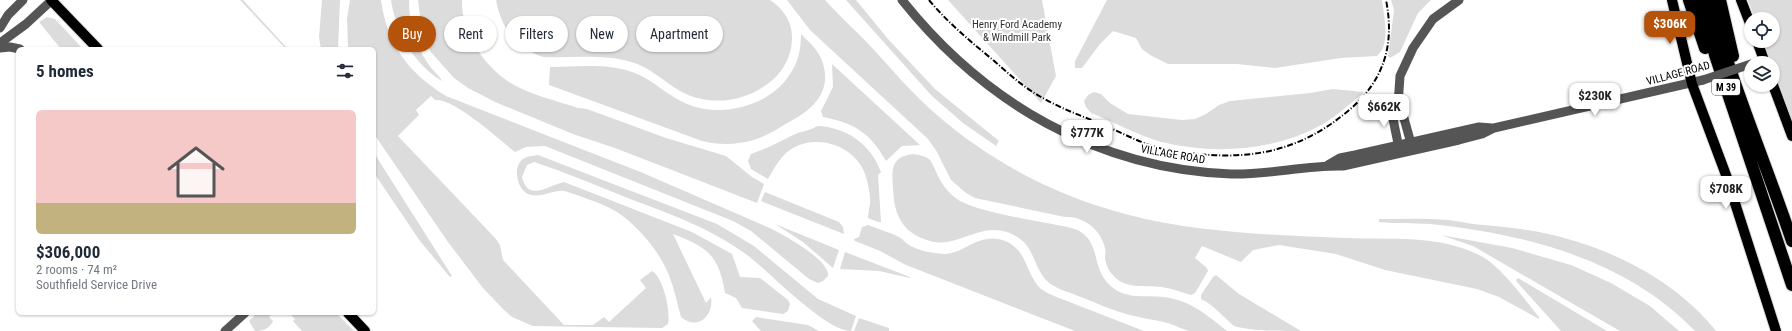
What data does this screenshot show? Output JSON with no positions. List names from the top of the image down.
{
  "streets": {
    "highway": ["M 39"],
    "street": ["VILLAGE ROAD"]
  },
  "parks": ["Henry Ford Academy & Windmill Park"],
  "page": {
    "price": [
      "$306K",
      "$230K",
      "$662K",
      "$777K",
      "$708K"
    ],
    "chip": [
      "Buy",
      "Rent",
      "Filters",
      "New",
      "Apartment"
    ],
    "heading": "5 homes",
    "list": [
      {
        "name": "$306,000",
        "note": "2 rooms · 74 m² · Southfield Service Drive"
      }
    ]
  }
}
